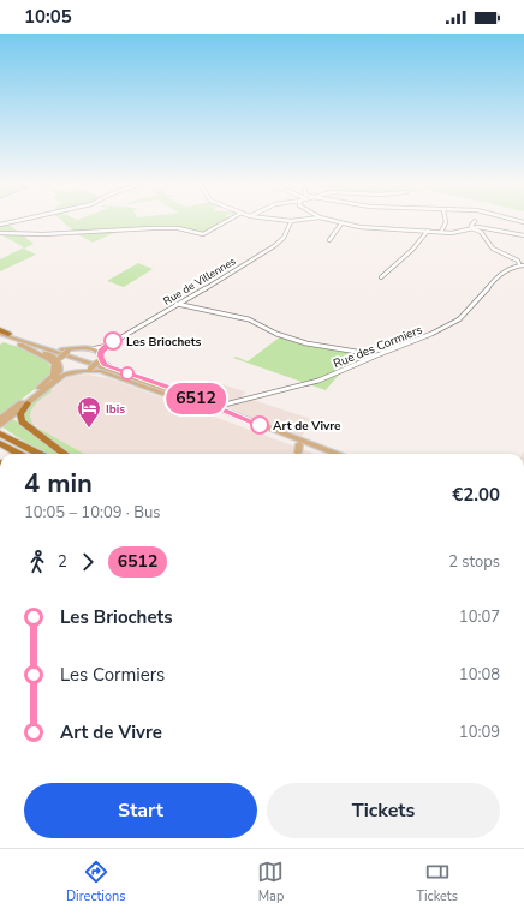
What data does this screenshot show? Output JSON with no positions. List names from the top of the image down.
{
  "streets": {
    "street": ["Rue de Villennes", "Rue des Cormiers"]
  },
  "places": {
    "other": ["Les Briochets", "Art de Vivre"],
    "hotel": ["Ibis"]
  },
  "lines": ["bus line 6512"],
  "page": {
    "status": "10:05",
    "on_map": "6512",
    "heading": ["4 min", "10:05 – 10:09 · Bus", "€2.00"],
    "legs": ["2", "6512", "2 stops"],
    "list": [
      {
        "name": "Les Briochets",
        "value": "10:07"
      },
      {
        "name": "Les Cormiers",
        "value": "10:08"
      },
      {
        "name": "Art de Vivre",
        "value": "10:09"
      }
    ],
    "buttons": ["Start", "Tickets"],
    "tabs": ["Directions", "Map", "Tickets"]
  }
}
